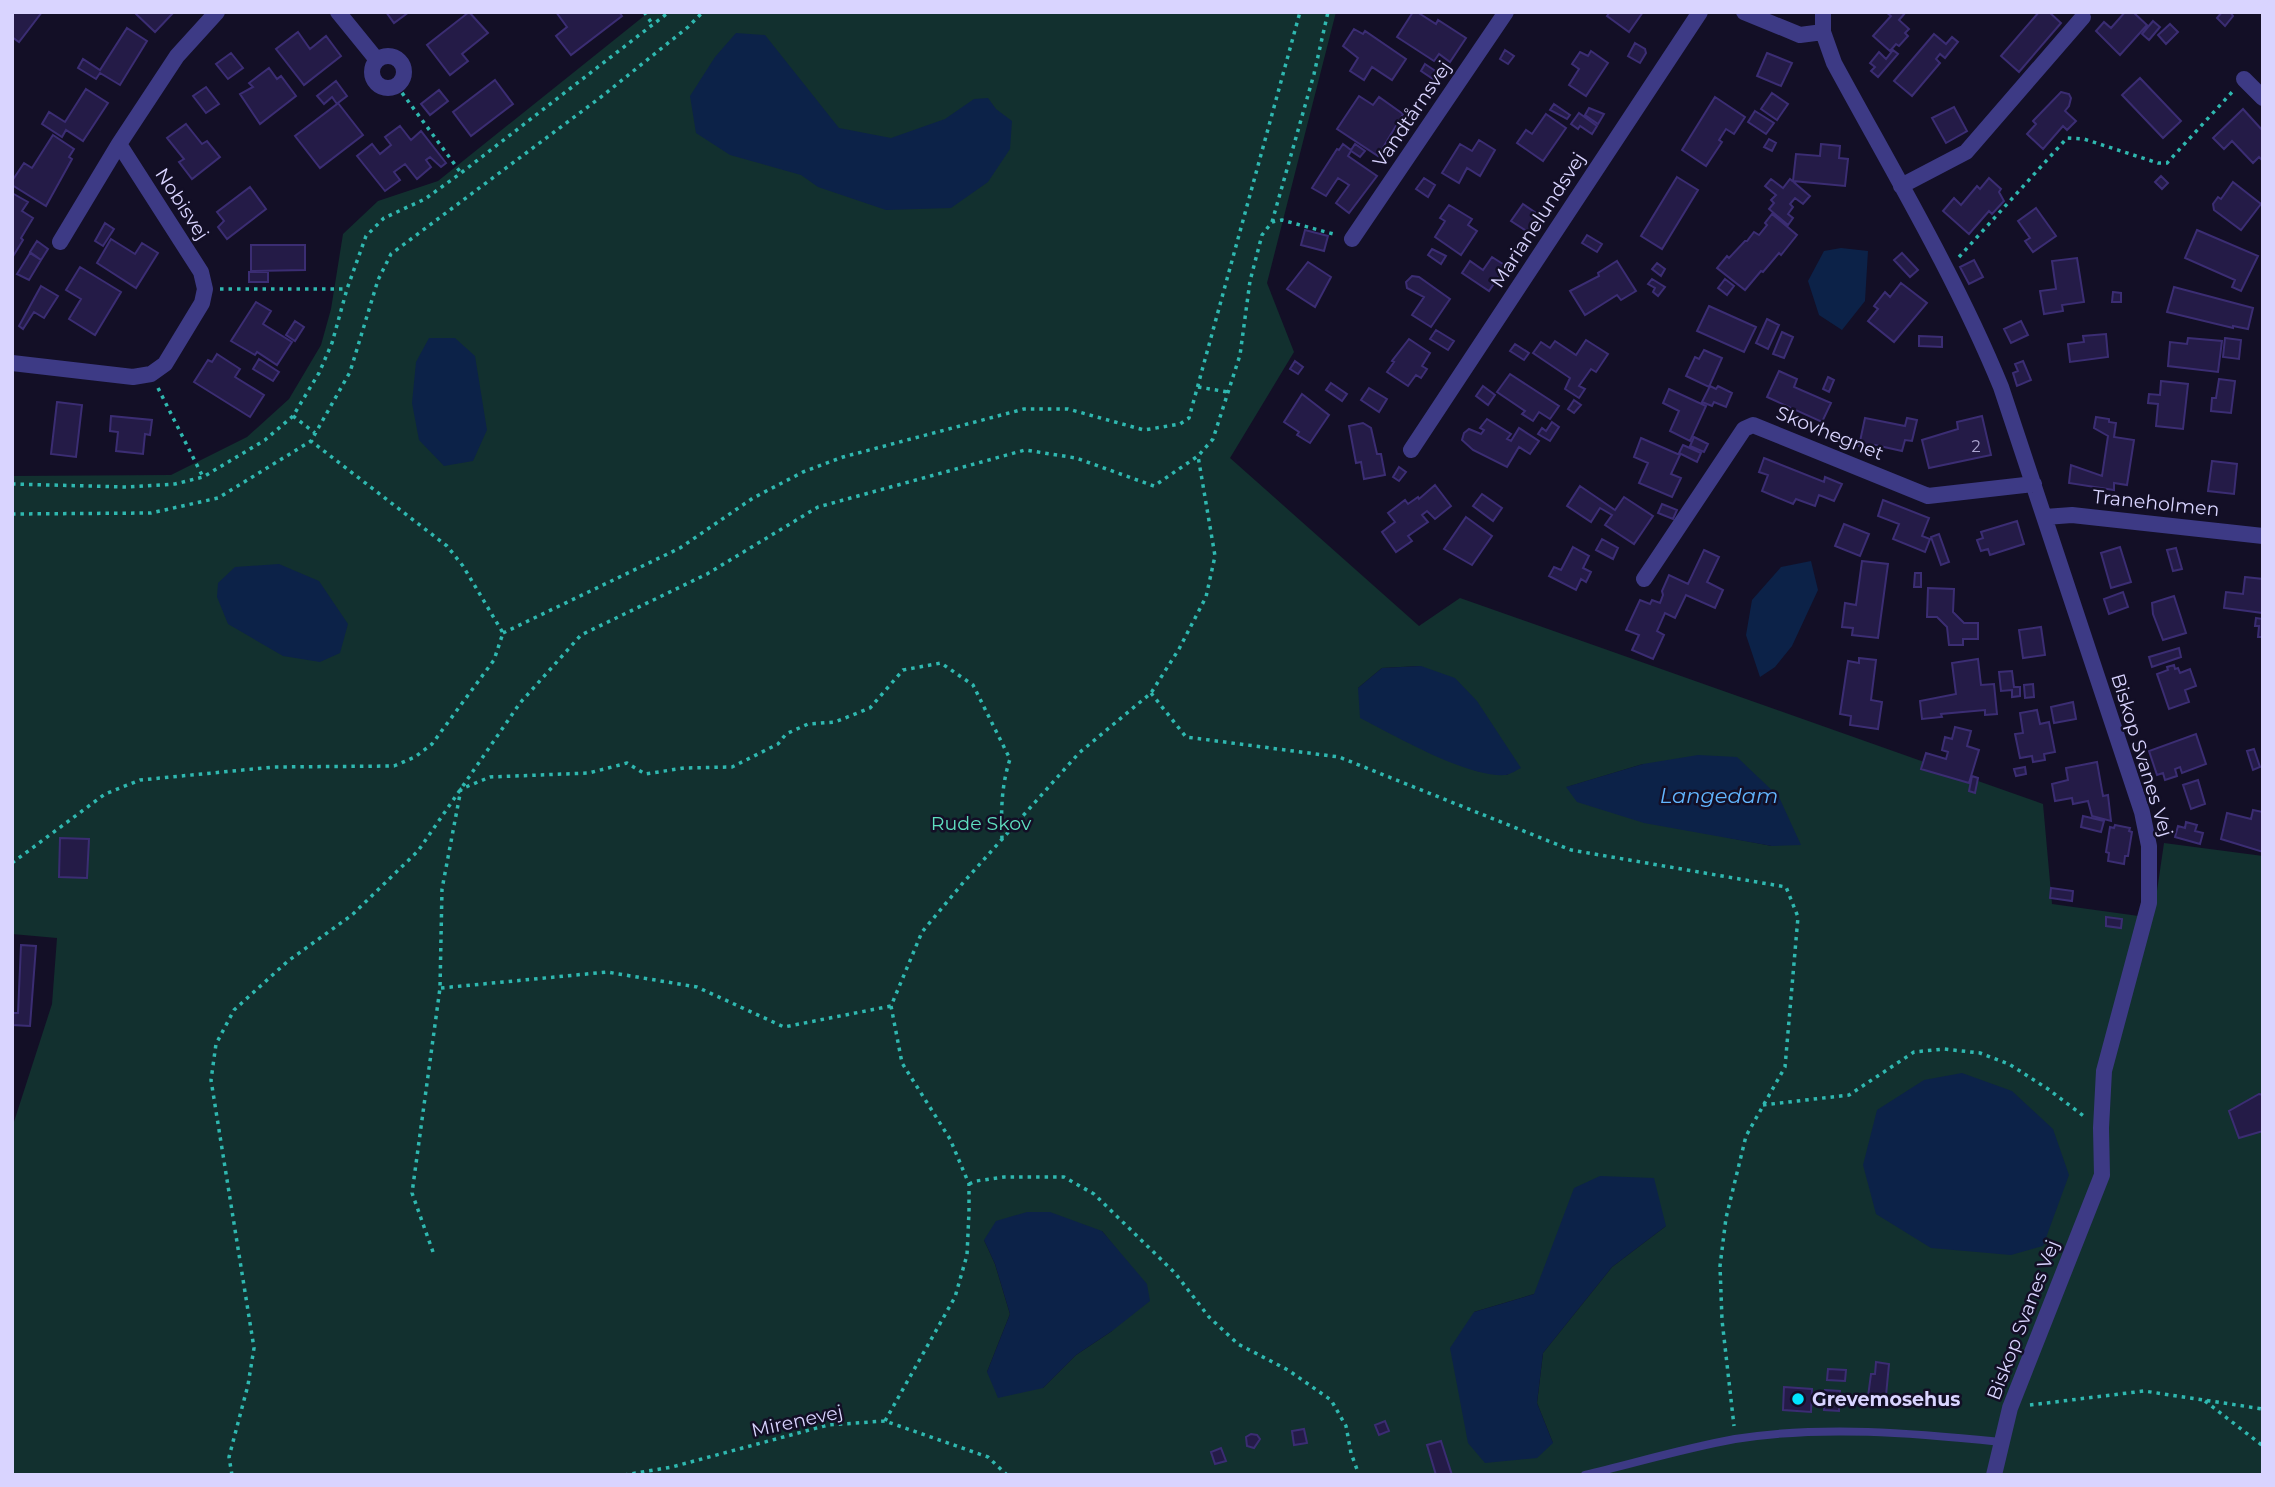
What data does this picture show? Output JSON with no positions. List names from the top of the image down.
{
  "streets": {
    "street": [
      "Vandtårnsvej",
      "Nobisvej",
      "Marianelundsvej",
      "Skovhegnet",
      "Traneholmen",
      "Biskop Svanes Vej"
    ],
    "path": ["Mirenevej"]
  },
  "crossings": [
    ["Skovhegnet", "Biskop Svanes Vej"],
    ["Traneholmen", "Biskop Svanes Vej"]
  ],
  "water": ["Langedam"],
  "parks": ["Rude Skov"],
  "places": ["Grevemosehus"],
  "house_numbers": ["2"]
}
